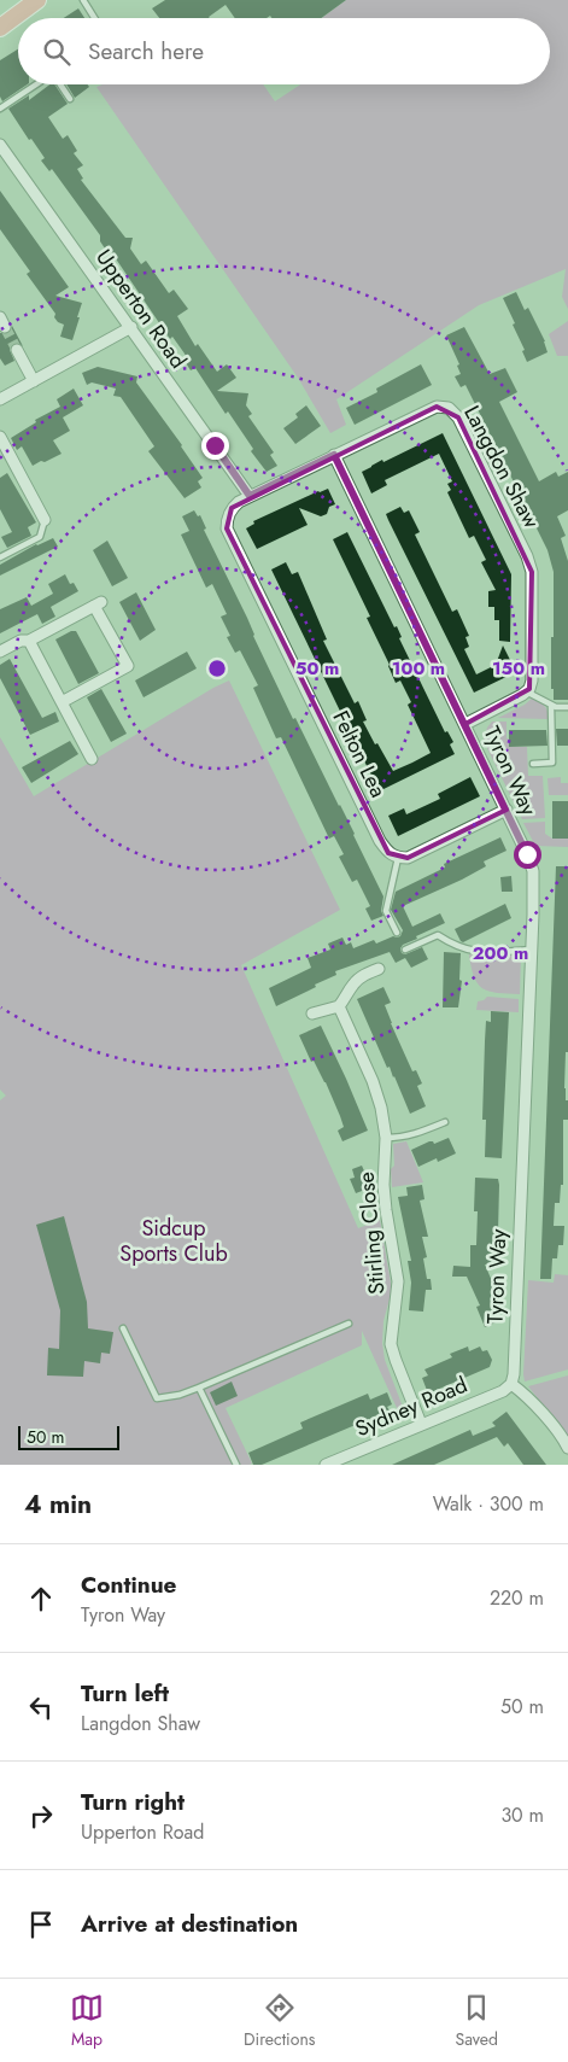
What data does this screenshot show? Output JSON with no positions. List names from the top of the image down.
{
  "streets": {
    "street": [
      "Upperton Road",
      "Langdon Shaw",
      "Felton Lea",
      "Tyron Way",
      "Stirling Close",
      "Sydney Road"
    ]
  },
  "crossings": [
    ["Upperton Road", "Langdon Shaw"],
    ["Upperton Road", "Felton Lea"],
    ["Langdon Shaw", "Felton Lea"],
    ["Langdon Shaw", "Tyron Way"],
    ["Tyron Way", "Sydney Road"],
    ["Stirling Close", "Sydney Road"]
  ],
  "parks": ["Sidcup Sports Club"],
  "scale_bar": "50 m",
  "page": {
    "search": "Search here",
    "scale": "50 m",
    "heading": ["4 min", "Walk · 300 m"],
    "list": [
      ["Continue", "Tyron Way", "220 m"],
      ["Turn left", "Langdon Shaw", "50 m"],
      ["Turn right", "Upperton Road", "30 m"],
      "Arrive at destination"
    ],
    "nav": ["Map", "Directions", "Saved"]
  },
  "rings": [
    "50 m",
    "100 m",
    "150 m",
    "200 m"
  ]
}
